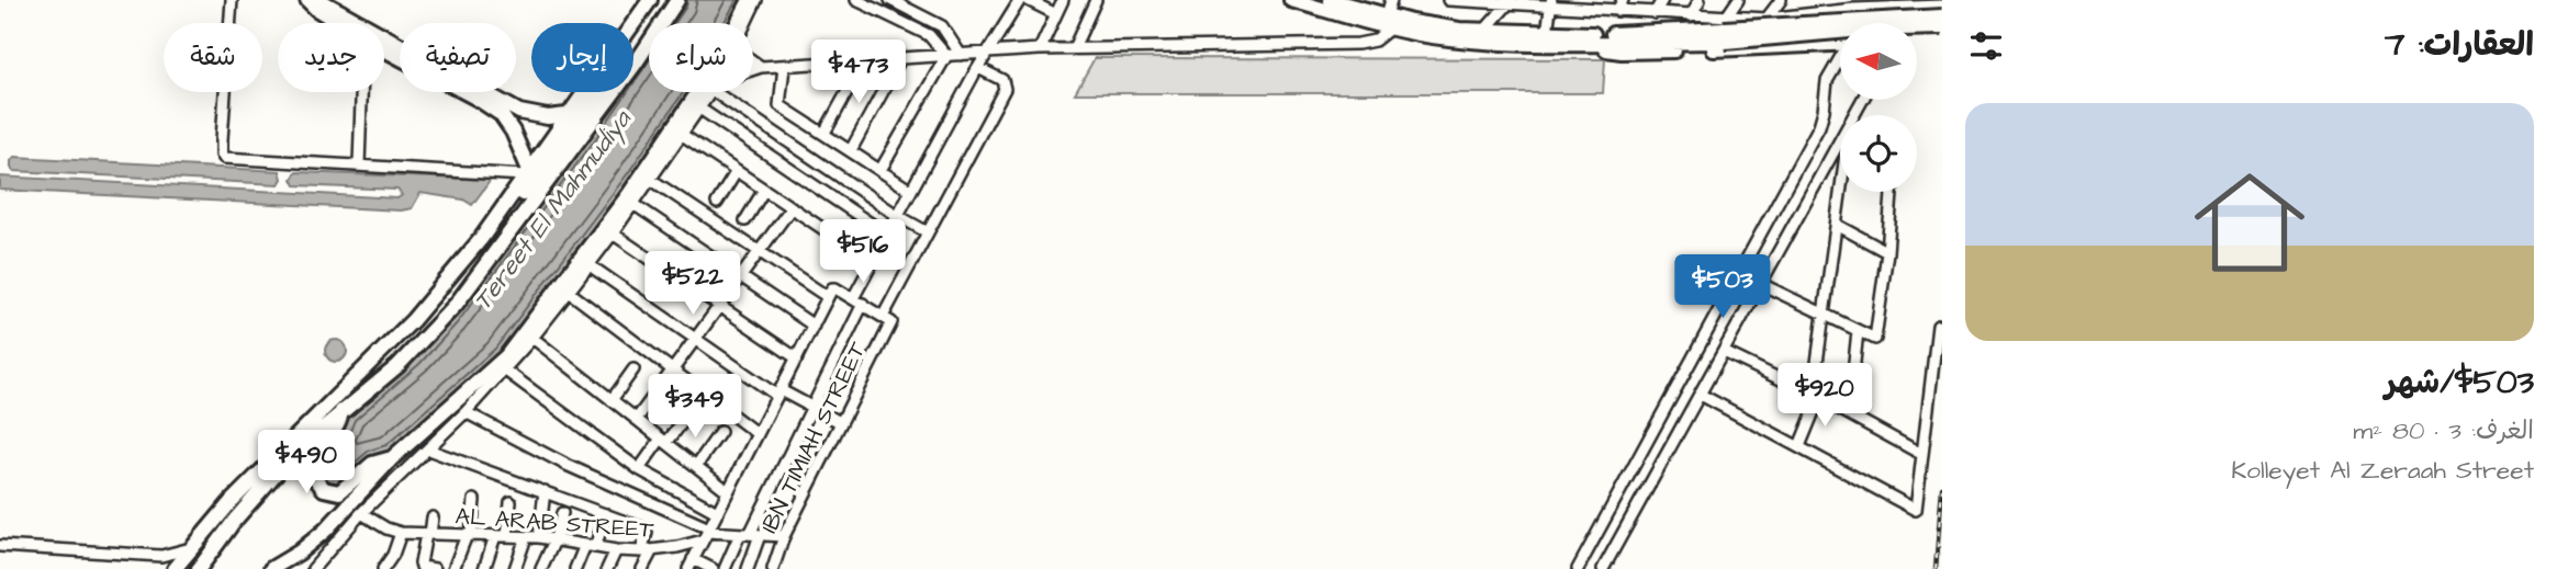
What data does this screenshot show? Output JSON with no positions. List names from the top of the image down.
{
  "streets": {
    "street": ["IBN TIMIAH STREET", "AL ARAB STREET"]
  },
  "crossings": [
    ["IBN TIMIAH STREET", "AL ARAB STREET"]
  ],
  "water": ["Tereet El Mahmudiya"],
  "north": "left",
  "page": {
    "heading": "العقارات: 7",
    "chip": [
      "شراء",
      "إيجار",
      "تصفية",
      "جديد",
      "شقة"
    ],
    "price": [
      "$473",
      "$516",
      "$522",
      "$503",
      "$920",
      "$349",
      "$490"
    ],
    "list": [
      {
        "name": "$503/شهر",
        "note": "الغرف: 3 · 80 m² · Kolleyet Al Zeraah Street"
      }
    ]
  }
}
